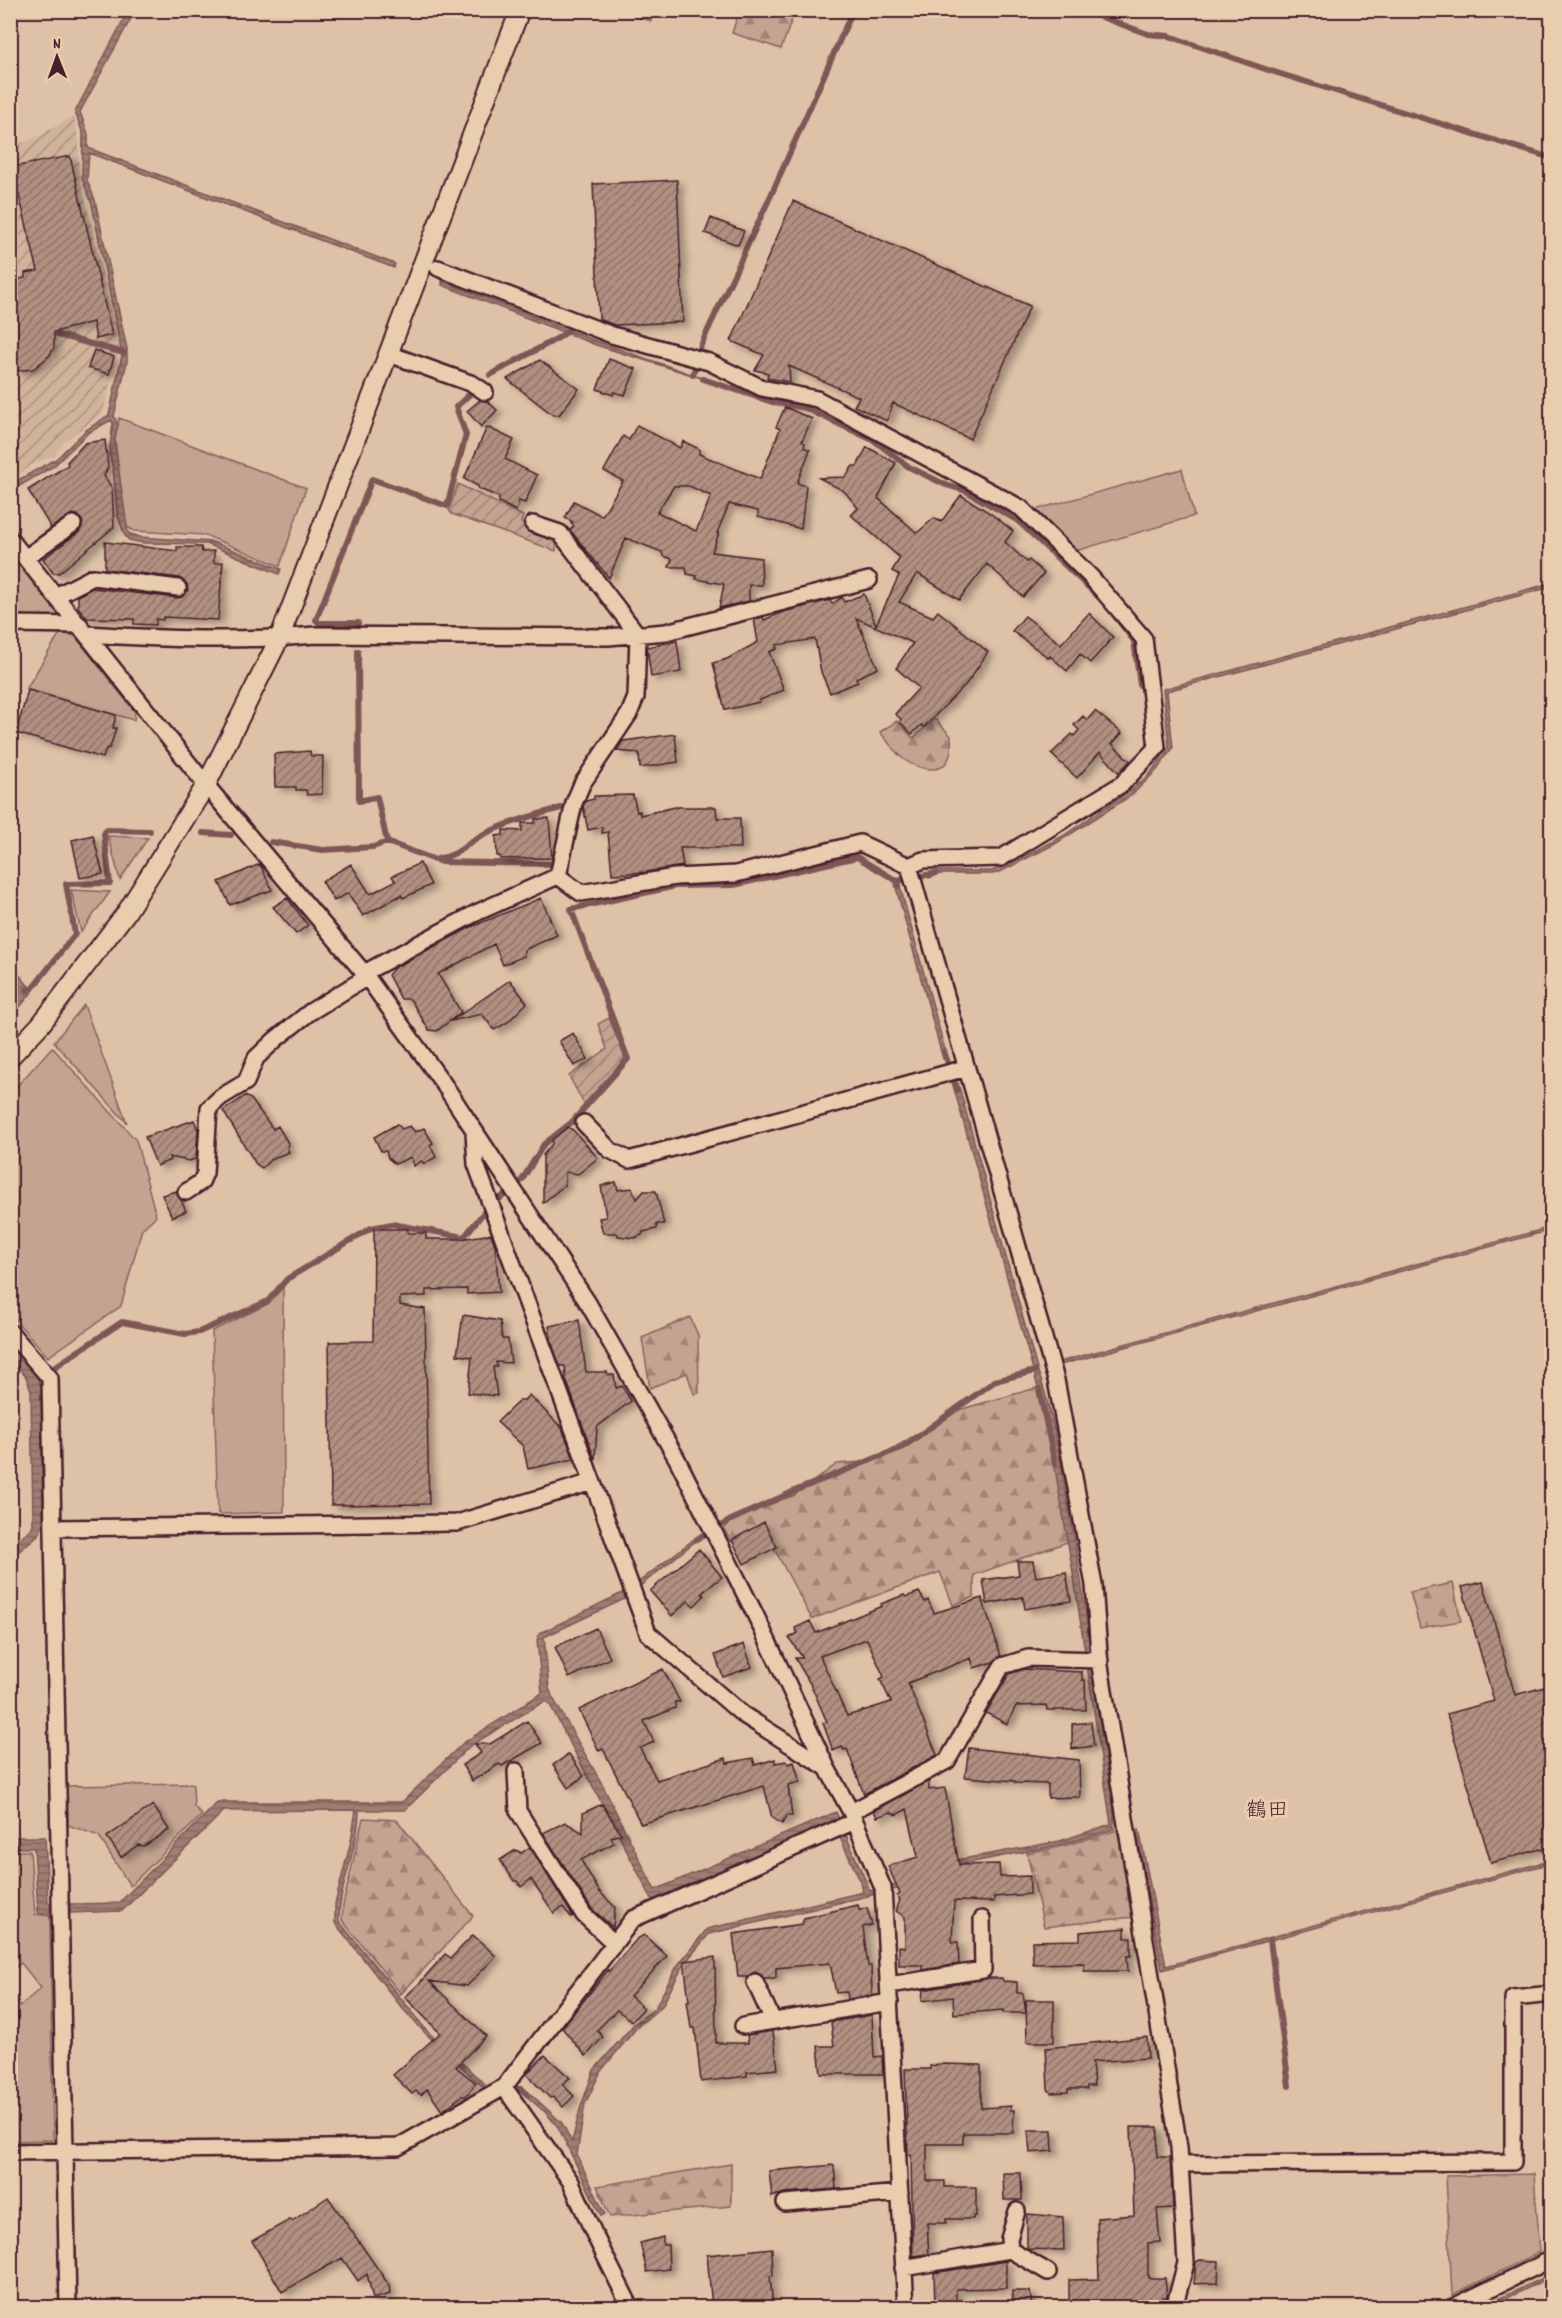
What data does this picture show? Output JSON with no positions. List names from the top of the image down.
{
  "districts": ["鶴田"],
  "north": "top"
}
